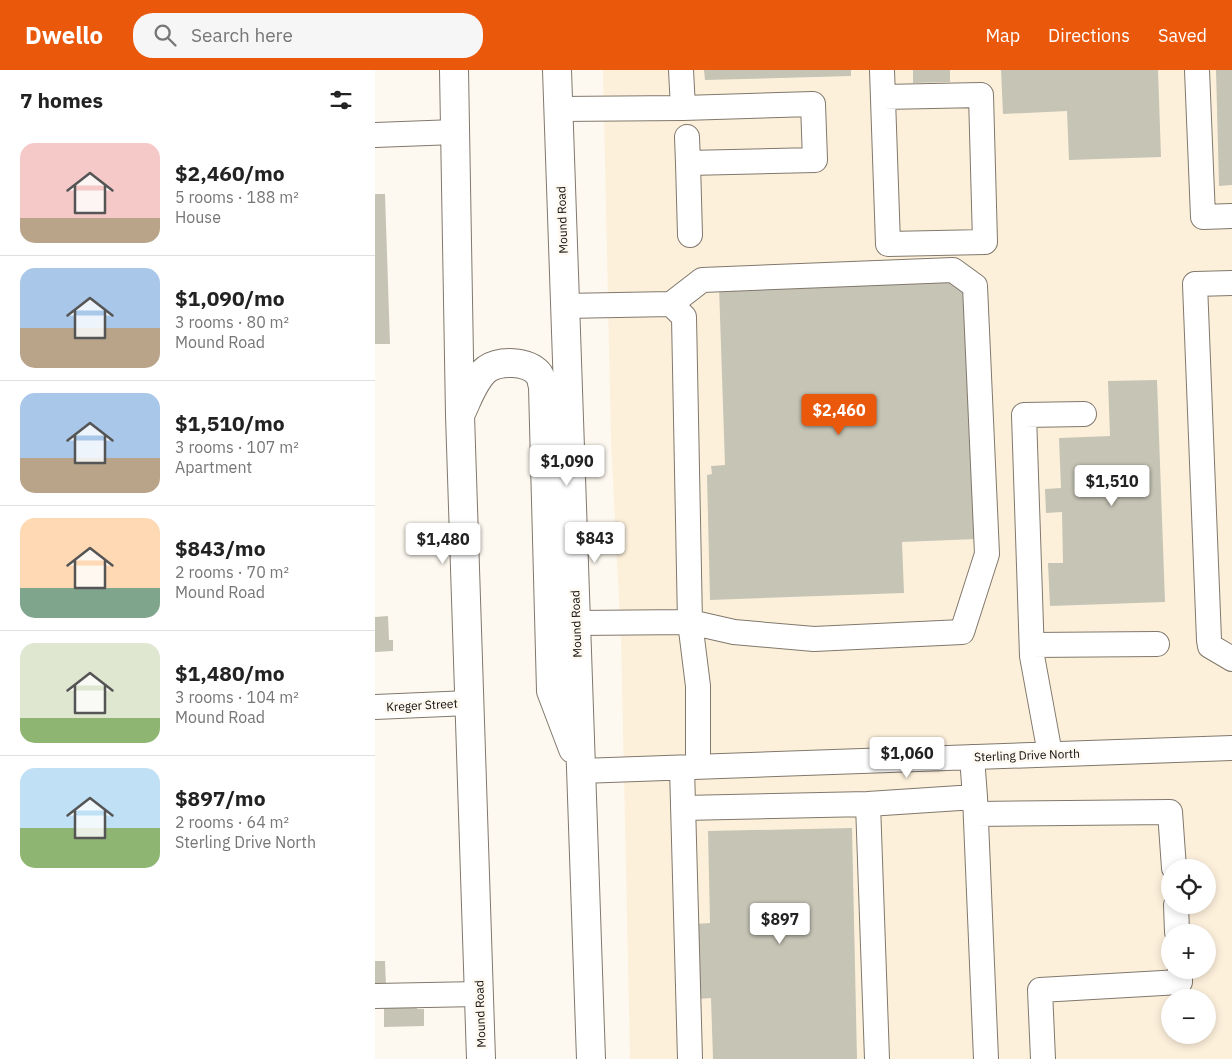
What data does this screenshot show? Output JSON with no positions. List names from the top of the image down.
{
  "streets": {
    "main road": ["Mound Road"],
    "street": ["Kreger Street", "Sterling Drive North"]
  },
  "crossings": [
    ["Mound Road", "Kreger Street"],
    ["Mound Road", "Sterling Drive North"]
  ],
  "page": {
    "header": "Dwello",
    "search": "Search here",
    "nav": ["Map", "Directions", "Saved"],
    "heading": "7 homes",
    "list": [
      {
        "name": "$2,460/mo",
        "note": "5 rooms · 188 m² · House"
      },
      {
        "name": "$1,090/mo",
        "note": "3 rooms · 80 m² · Mound Road"
      },
      {
        "name": "$1,510/mo",
        "note": "3 rooms · 107 m² · Apartment"
      },
      {
        "name": "$843/mo",
        "note": "2 rooms · 70 m² · Mound Road"
      },
      {
        "name": "$1,480/mo",
        "note": "3 rooms · 104 m² · Mound Road"
      },
      {
        "name": "$897/mo",
        "note": "2 rooms · 64 m² · Sterling Drive North"
      }
    ],
    "price": [
      "$2,460",
      "$1,090",
      "$1,510",
      "$843",
      "$1,480",
      "$1,060",
      "$897"
    ],
    "map_buttons": ["+", "−"]
  }
}
